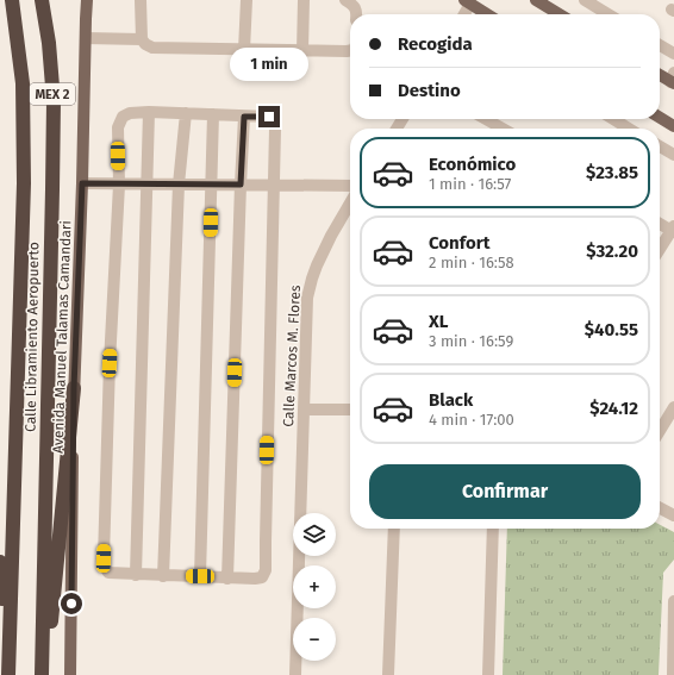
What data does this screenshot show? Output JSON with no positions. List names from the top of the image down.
{
  "streets": {
    "highway": ["MEX 2", "Calle Libramiento Aeropuerto"],
    "main road": ["Avenida Manuel Talamas Camandari"],
    "street": ["Calle Marcos M. Flores"]
  },
  "page": {
    "banner": ["Recogida", "Destino"],
    "bubble": "1 min",
    "list": [
      {
        "name": "Económico",
        "note": "1 min · 16:57",
        "value": "$23.85"
      },
      {
        "name": "Confort",
        "note": "2 min · 16:58",
        "value": "$32.20"
      },
      {
        "name": "XL",
        "note": "3 min · 16:59",
        "value": "$40.55"
      },
      {
        "name": "Black",
        "note": "4 min · 17:00",
        "value": "$24.12"
      }
    ],
    "buttons": "Confirmar",
    "map_buttons": ["+", "−"]
  }
}
